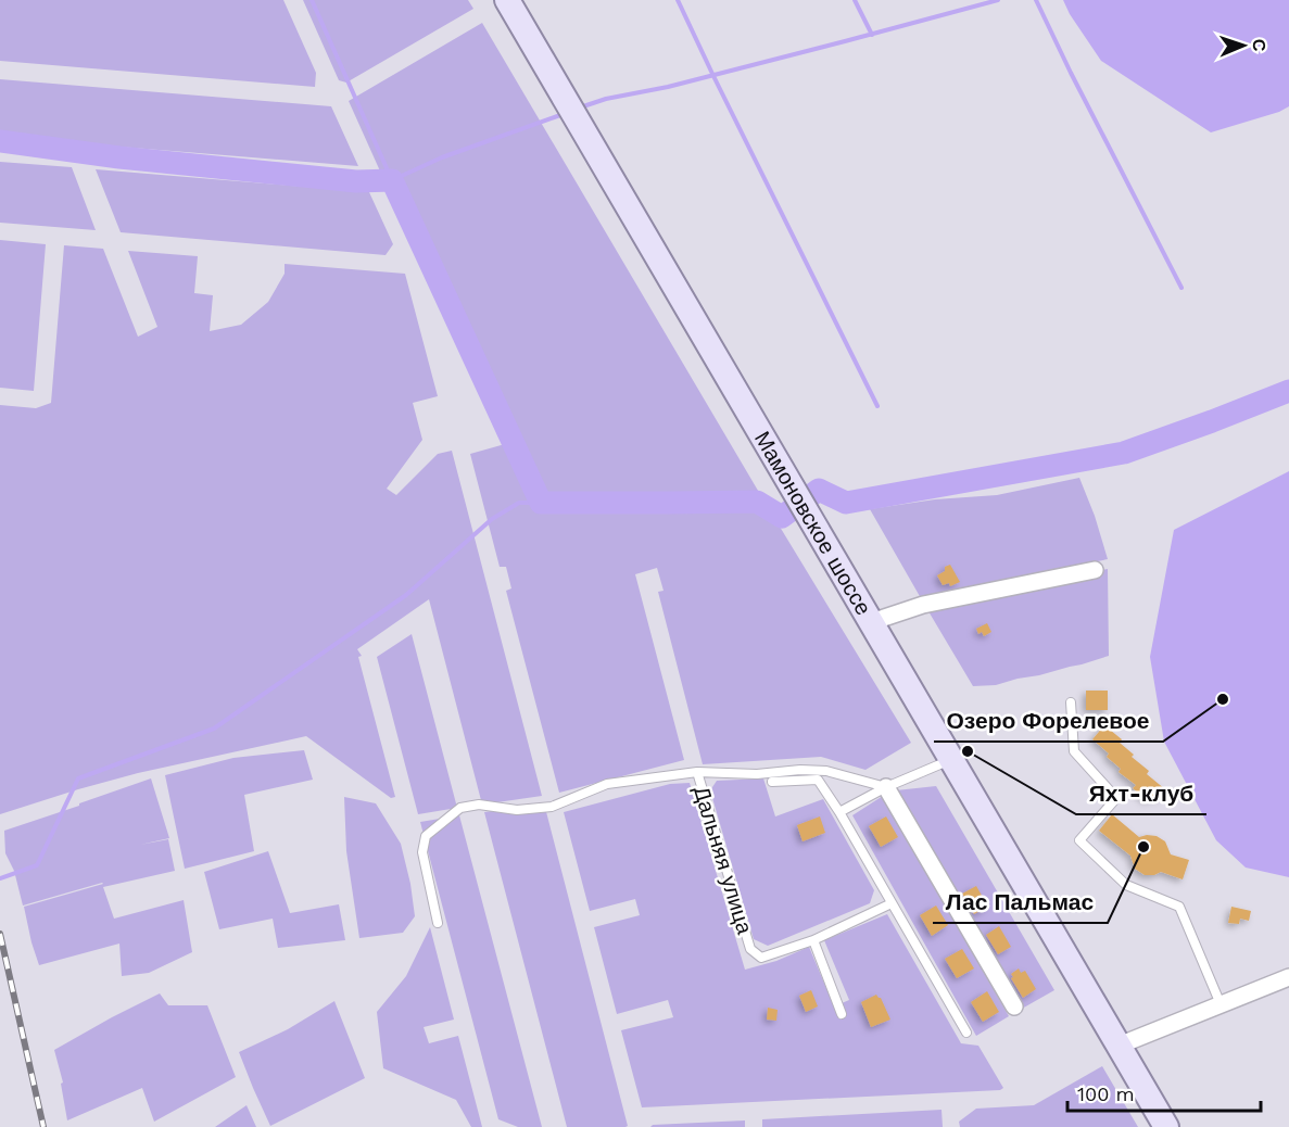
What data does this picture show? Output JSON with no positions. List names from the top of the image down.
{
  "streets": {
    "main road": ["Мамоновское шоссе"],
    "lane": ["Дальняя улица"]
  },
  "places": ["Озеро Форелевое", "Яхт-клуб", "Лас Пальмас"],
  "scale_bar": "100 m",
  "north": "right"
}
